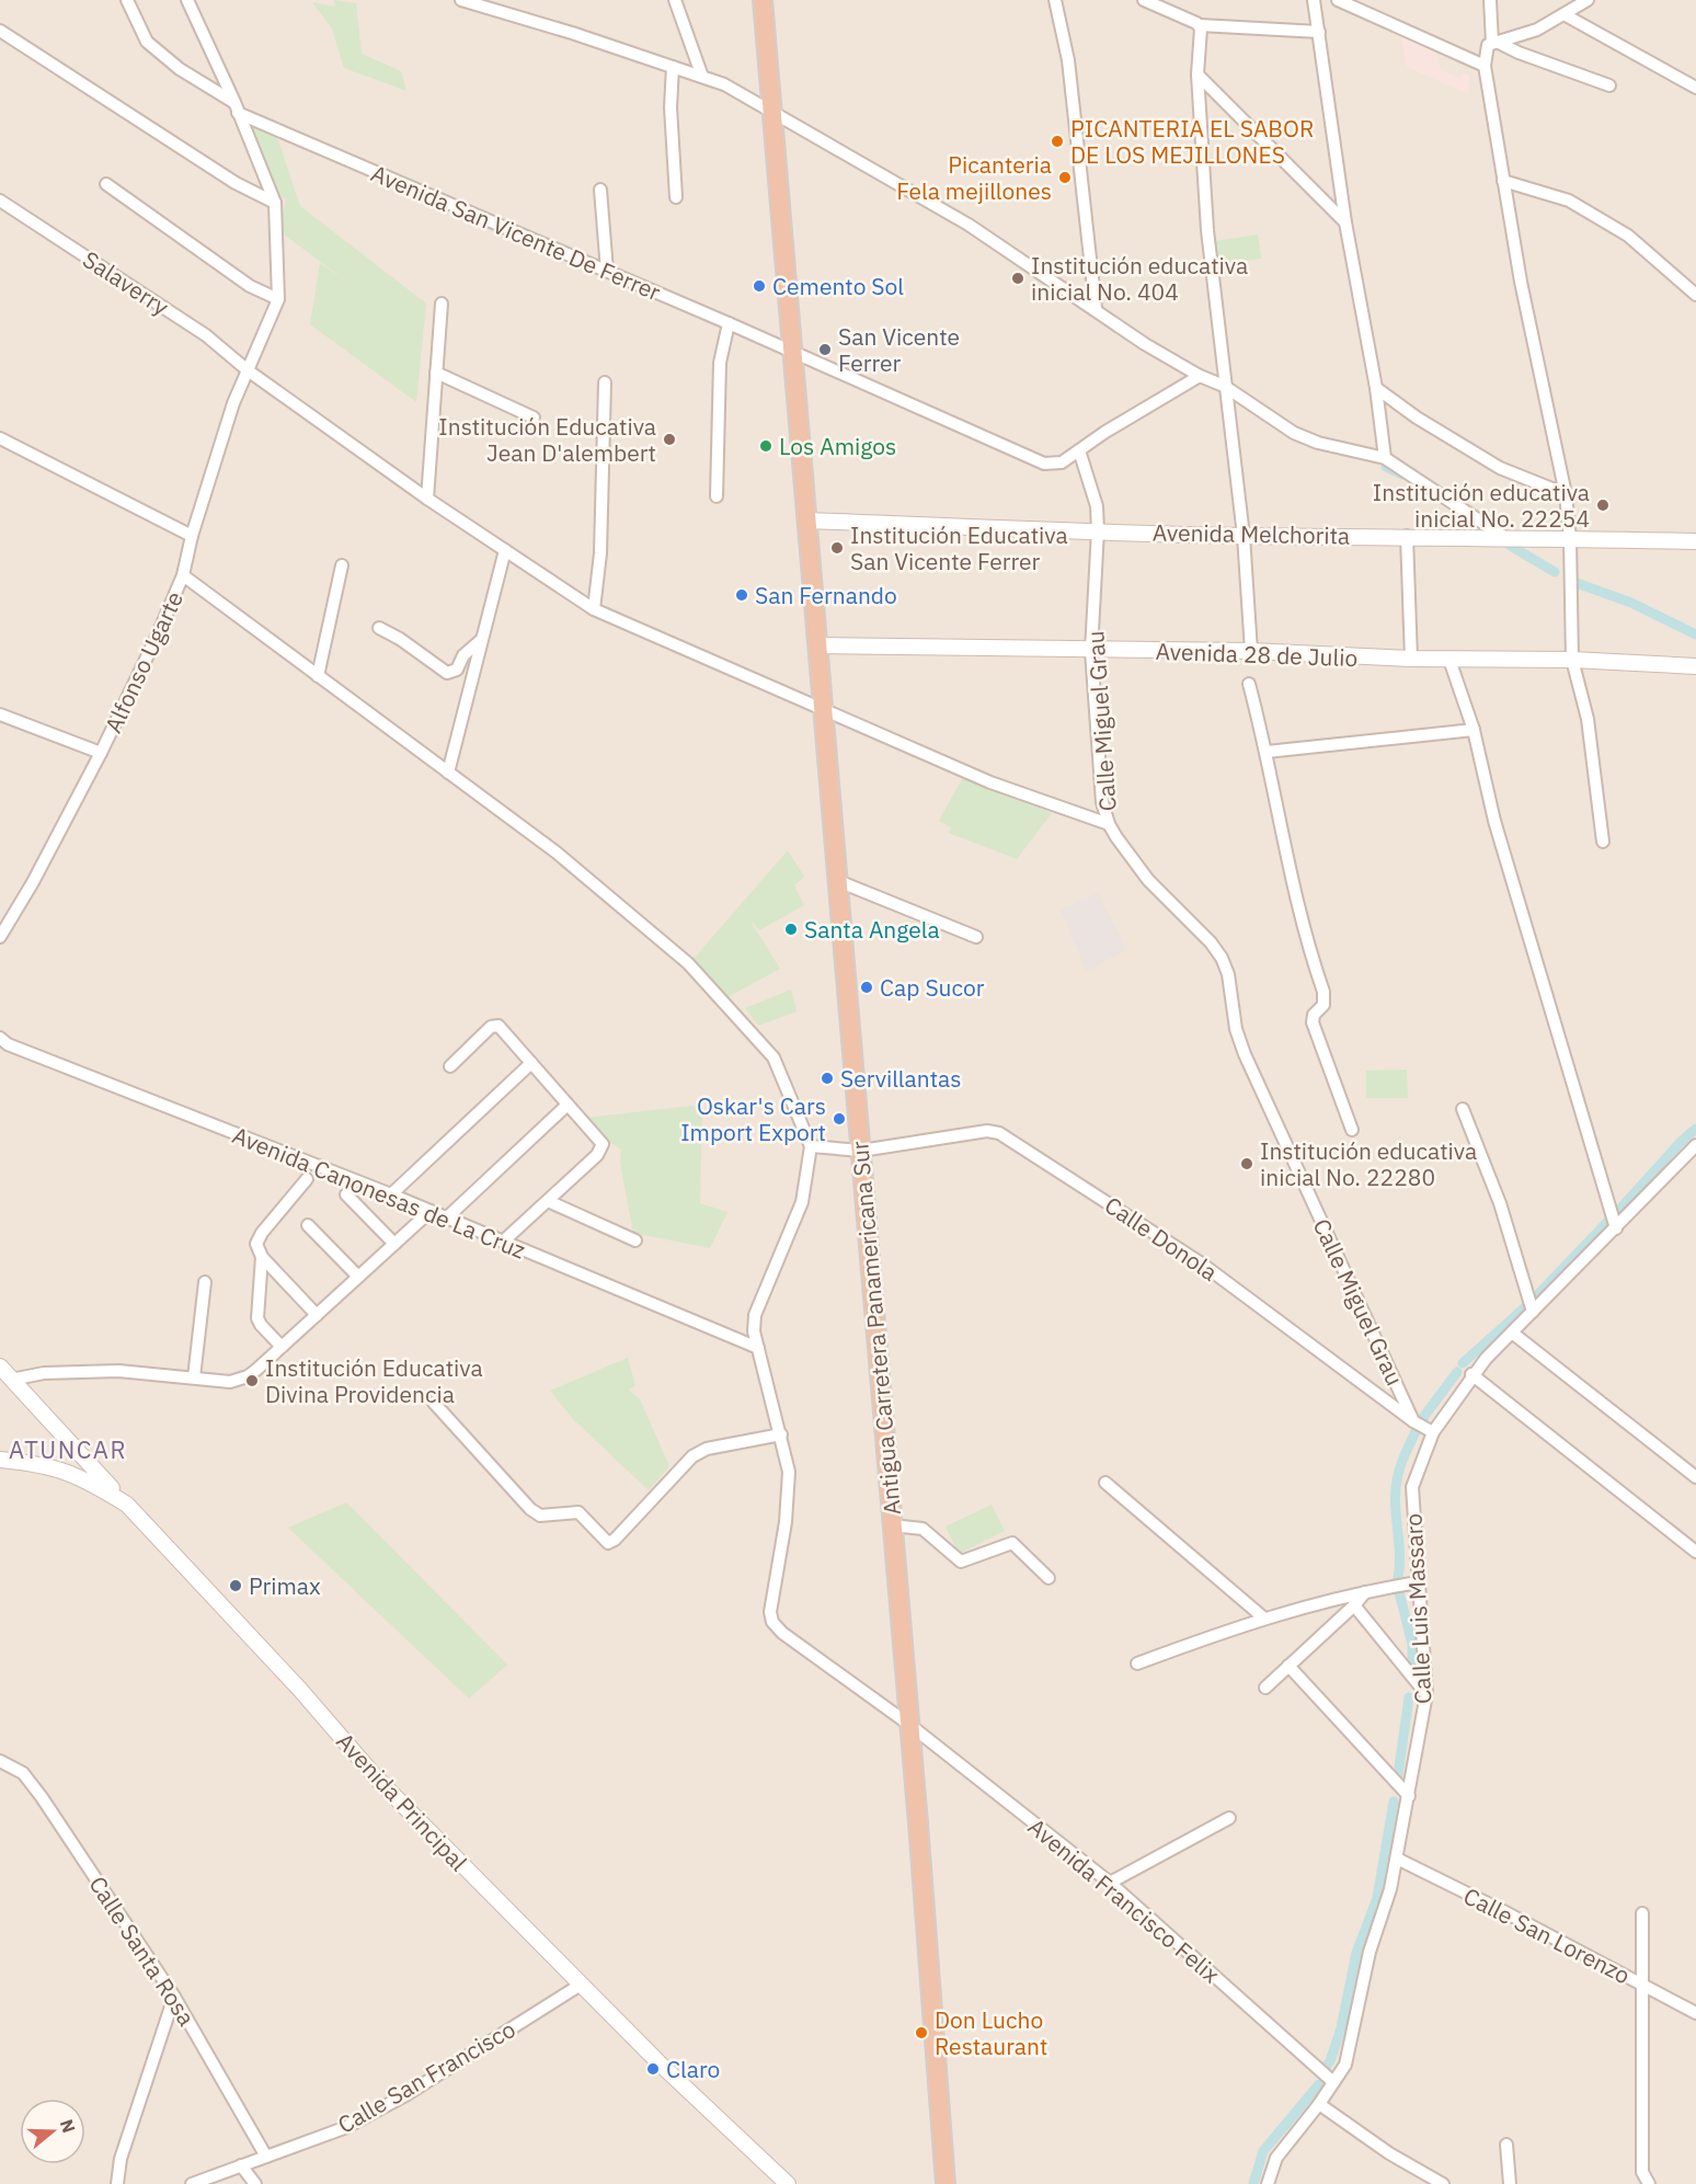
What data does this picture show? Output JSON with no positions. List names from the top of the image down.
{
  "streets": {
    "highway": ["Antigua Carretera Panamericana Sur"],
    "main road": ["Avenida Melchorita", "Avenida 28 de Julio", "Avenida Principal"],
    "street": [
      "Avenida San Vicente De Ferrer",
      "Salaverry",
      "Alfonso Ugarte",
      "Calle Miguel Grau",
      "Avenida Canonesas de La Cruz",
      "Calle Donola",
      "Calle Luis Massaro",
      "Avenida Francisco Felix",
      "Calle San Lorenzo",
      "Calle Santa Rosa",
      "Calle San Francisco"
    ]
  },
  "crossings": [
    ["Avenida San Vicente De Ferrer", "Calle Miguel Grau"],
    ["Avenida San Vicente De Ferrer", "Antigua Carretera Panamericana Sur"],
    ["Salaverry", "Alfonso Ugarte"],
    ["Salaverry", "Calle Miguel Grau"],
    ["Salaverry", "Antigua Carretera Panamericana Sur"],
    ["Avenida Melchorita", "Calle Miguel Grau"],
    ["Avenida Melchorita", "Antigua Carretera Panamericana Sur"],
    ["Avenida 28 de Julio", "Calle Miguel Grau"],
    ["Avenida 28 de Julio", "Antigua Carretera Panamericana Sur"],
    ["Calle Miguel Grau", "Calle Donola"],
    ["Calle Donola", "Antigua Carretera Panamericana Sur"],
    ["Calle Donola", "Calle Luis Massaro"],
    ["Antigua Carretera Panamericana Sur", "Avenida Francisco Felix"],
    ["Calle Luis Massaro", "Avenida Francisco Felix"],
    ["Calle Luis Massaro", "Calle San Lorenzo"],
    ["Avenida Principal", "Calle San Francisco"],
    ["Calle Santa Rosa", "Calle San Francisco"]
  ],
  "districts": ["ATUNCAR"],
  "places": [
    "PICANTERIA EL SABOR DE LOS MEJILLONES",
    "Picanteria Fela mejillones",
    "Institución educativa inicial No. 404",
    "Cemento Sol",
    "San Vicente Ferrer",
    "Institución Educativa Jean D'alembert",
    "Los Amigos",
    "Institución educativa inicial No. 22254",
    "Institución Educativa San Vicente Ferrer",
    "San Fernando",
    "Santa Angela",
    "Cap Sucor",
    "Servillantas",
    "Oskar's Cars Import Export",
    "Institución educativa inicial No. 22280",
    "Institución Educativa Divina Providencia",
    "Primax",
    "Don Lucho Restaurant",
    "Claro"
  ],
  "north": "right"
}
